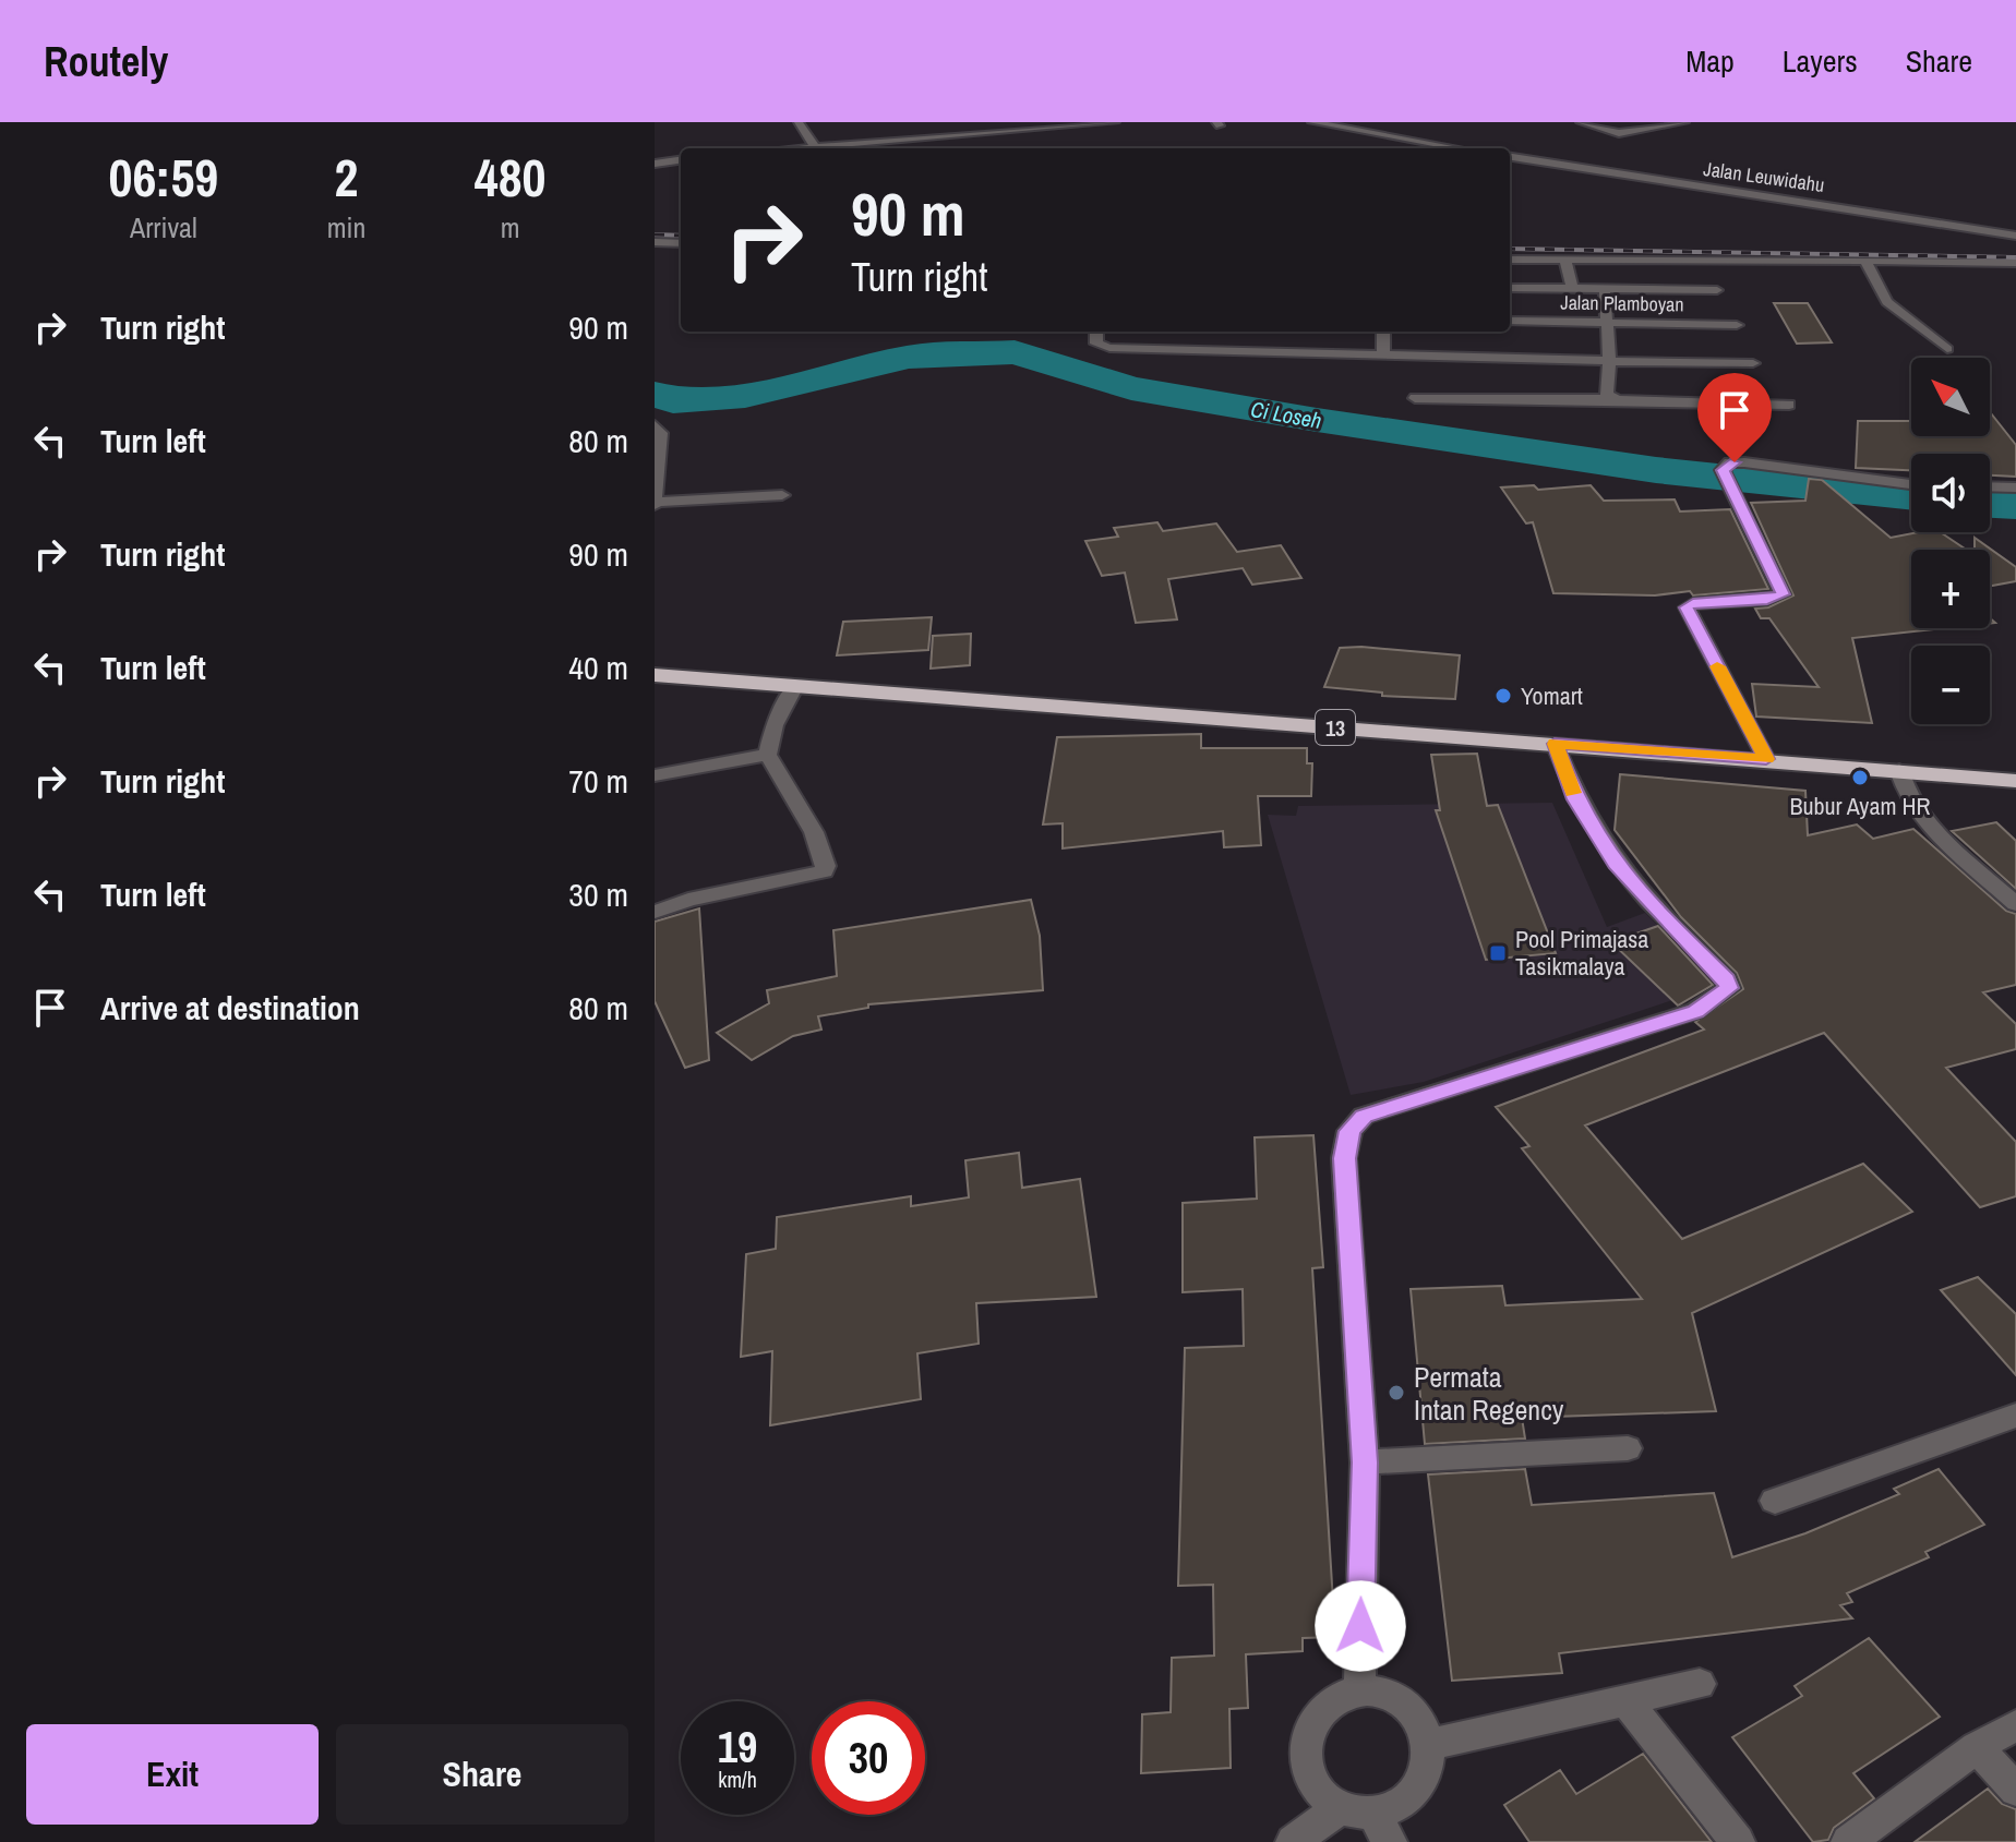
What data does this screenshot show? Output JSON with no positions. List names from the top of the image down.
{
  "streets": {
    "highway": ["13"],
    "street": ["Jalan Leuwidahu", "Jalan Plamboyan"]
  },
  "water": ["Ci Loseh"],
  "places": {
    "other": ["Yomart", "Bubur Ayam HR", "Permata Intan Regency"],
    "transit": ["Pool Primajasa Tasikmalaya"]
  },
  "north": "top left",
  "page": {
    "header": "Routely",
    "nav": ["Map", "Layers", "Share"],
    "eta": [
      "06:59",
      "Arrival",
      "2",
      "min",
      "480",
      "m"
    ],
    "turn": ["90 m", "Turn right"],
    "list": [
      {
        "name": "Turn right",
        "value": "90 m"
      },
      {
        "name": "Turn left",
        "value": "80 m"
      },
      {
        "name": "Turn right",
        "value": "90 m"
      },
      {
        "name": "Turn left",
        "value": "40 m"
      },
      {
        "name": "Turn right",
        "value": "70 m"
      },
      {
        "name": "Turn left",
        "value": "30 m"
      },
      {
        "name": "Arrive at destination",
        "value": "80 m"
      }
    ],
    "map_buttons": ["+", "−"],
    "speed": "19 km/h",
    "limit": "30",
    "buttons": ["Exit", "Share"]
  }
}
